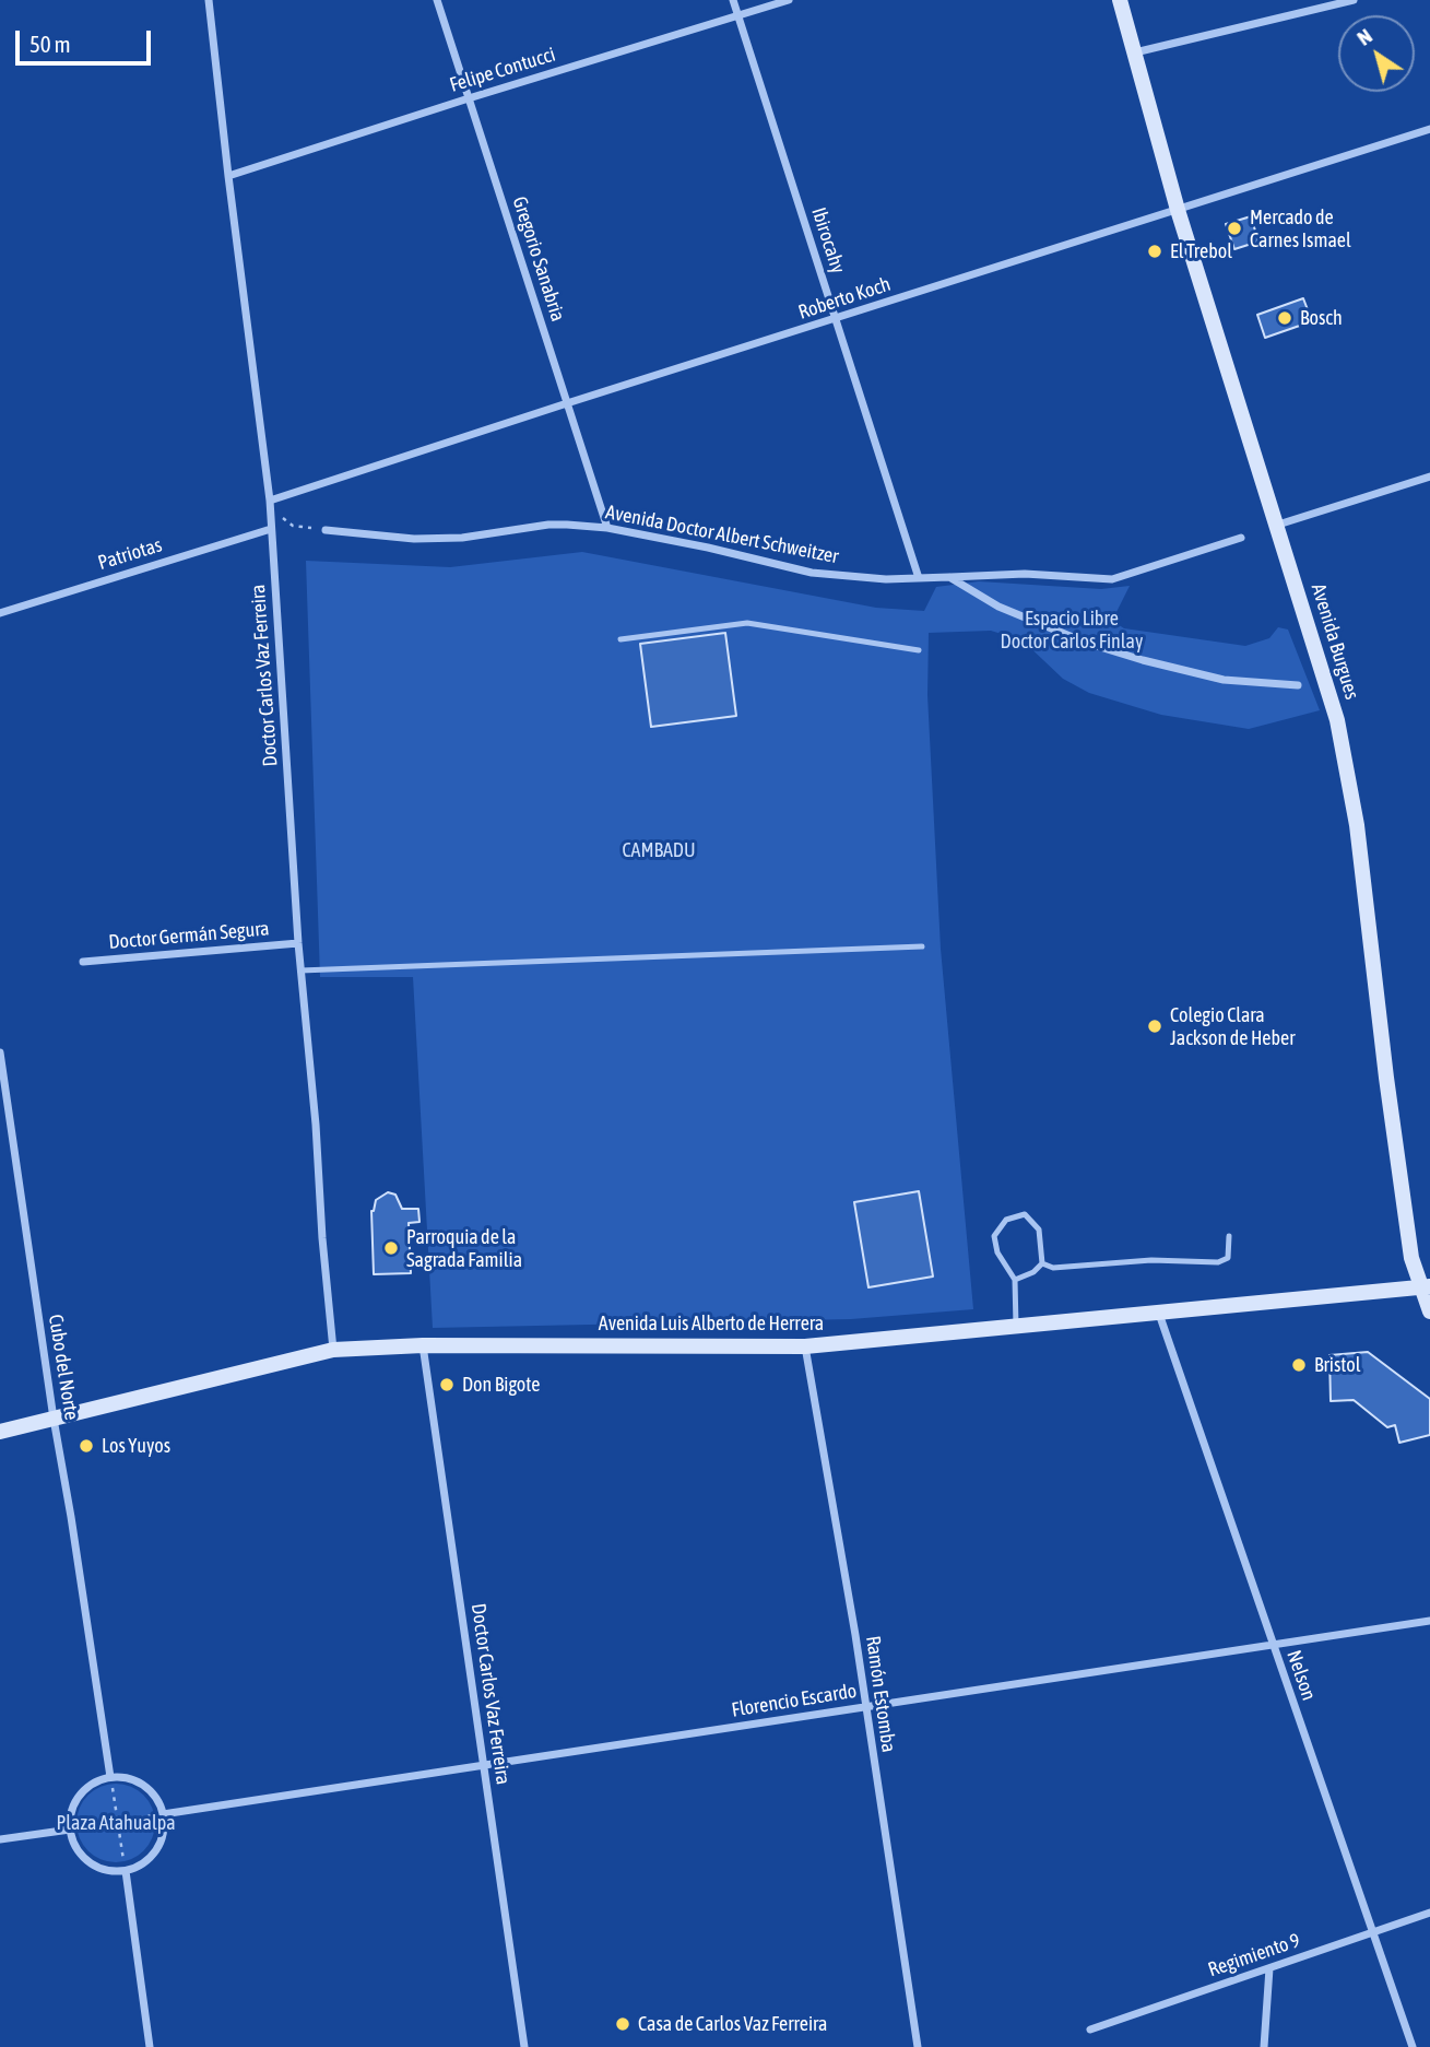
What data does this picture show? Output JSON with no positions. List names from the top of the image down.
{
  "streets": {
    "main road": ["Avenida Burgues", "Avenida Luis Alberto de Herrera"],
    "street": [
      "Felipe Contucci",
      "Ibirocahy",
      "Gregorio Sanabria",
      "Roberto Koch",
      "Avenida Doctor Albert Schweitzer",
      "Patriotas",
      "Doctor Carlos Vaz Ferreira",
      "Doctor Germán Segura",
      "Cubo del Norte",
      "Nelson",
      "Ramón Estomba",
      "Florencio Escardo",
      "Regimiento 9"
    ]
  },
  "crossings": [
    ["Felipe Contucci", "Ibirocahy"],
    ["Felipe Contucci", "Gregorio Sanabria"],
    ["Felipe Contucci", "Doctor Carlos Vaz Ferreira"],
    ["Ibirocahy", "Roberto Koch"],
    ["Ibirocahy", "Avenida Doctor Albert Schweitzer"],
    ["Gregorio Sanabria", "Roberto Koch"],
    ["Gregorio Sanabria", "Avenida Doctor Albert Schweitzer"],
    ["Roberto Koch", "Avenida Burgues"],
    ["Roberto Koch", "Doctor Carlos Vaz Ferreira"],
    ["Patriotas", "Doctor Carlos Vaz Ferreira"],
    ["Avenida Burgues", "Avenida Luis Alberto de Herrera"],
    ["Doctor Carlos Vaz Ferreira", "Doctor Germán Segura"],
    ["Doctor Carlos Vaz Ferreira", "Avenida Luis Alberto de Herrera"],
    ["Doctor Carlos Vaz Ferreira", "Florencio Escardo"],
    ["Avenida Luis Alberto de Herrera", "Cubo del Norte"],
    ["Avenida Luis Alberto de Herrera", "Nelson"],
    ["Avenida Luis Alberto de Herrera", "Ramón Estomba"],
    ["Nelson", "Florencio Escardo"],
    ["Nelson", "Regimiento 9"],
    ["Ramón Estomba", "Florencio Escardo"]
  ],
  "parks": ["Espacio Libre Doctor Carlos Finlay", "CAMBADU", "Plaza Atahualpa"],
  "places": [
    "Mercado de Carnes Ismael",
    "El Trebol",
    "Bosch",
    "Colegio Clara Jackson de Heber",
    "Parroquia de la Sagrada Familia",
    "Bristol",
    "Don Bigote",
    "Los Yuyos",
    "Casa de Carlos Vaz Ferreira"
  ],
  "scale_bar": "50 m",
  "north": "top left"
}
